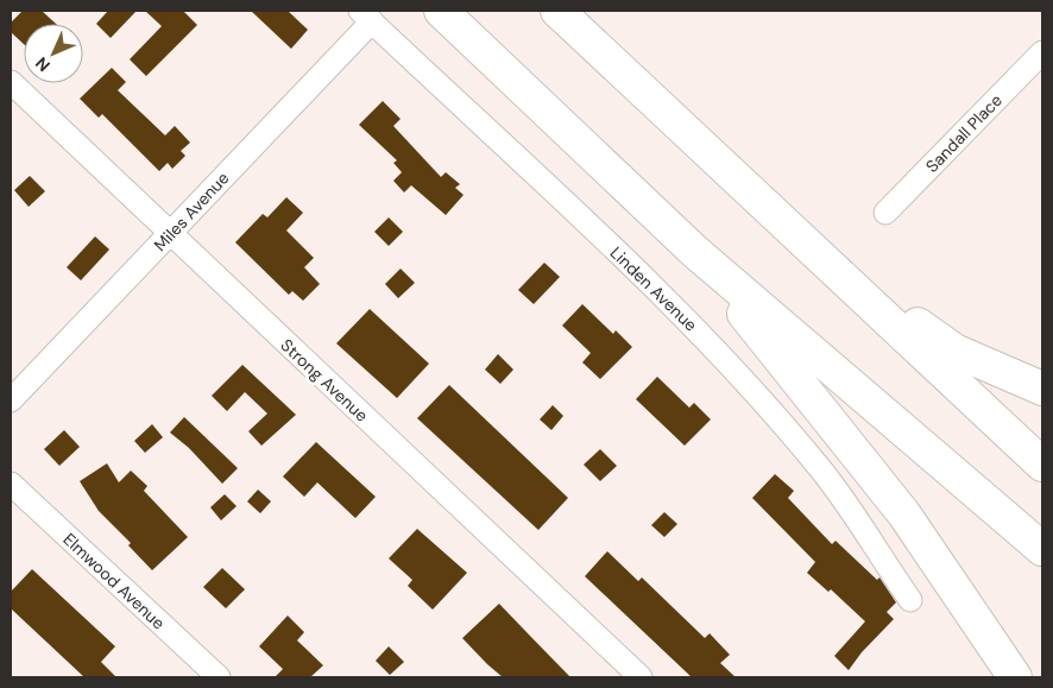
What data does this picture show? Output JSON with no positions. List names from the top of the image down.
{
  "streets": {
    "street": [
      "Sandall Place",
      "Miles Avenue",
      "Linden Avenue",
      "Strong Avenue",
      "Elmwood Avenue"
    ]
  },
  "crossings": [
    ["Miles Avenue", "Linden Avenue"],
    ["Miles Avenue", "Strong Avenue"]
  ],
  "north": "bottom left"
}
